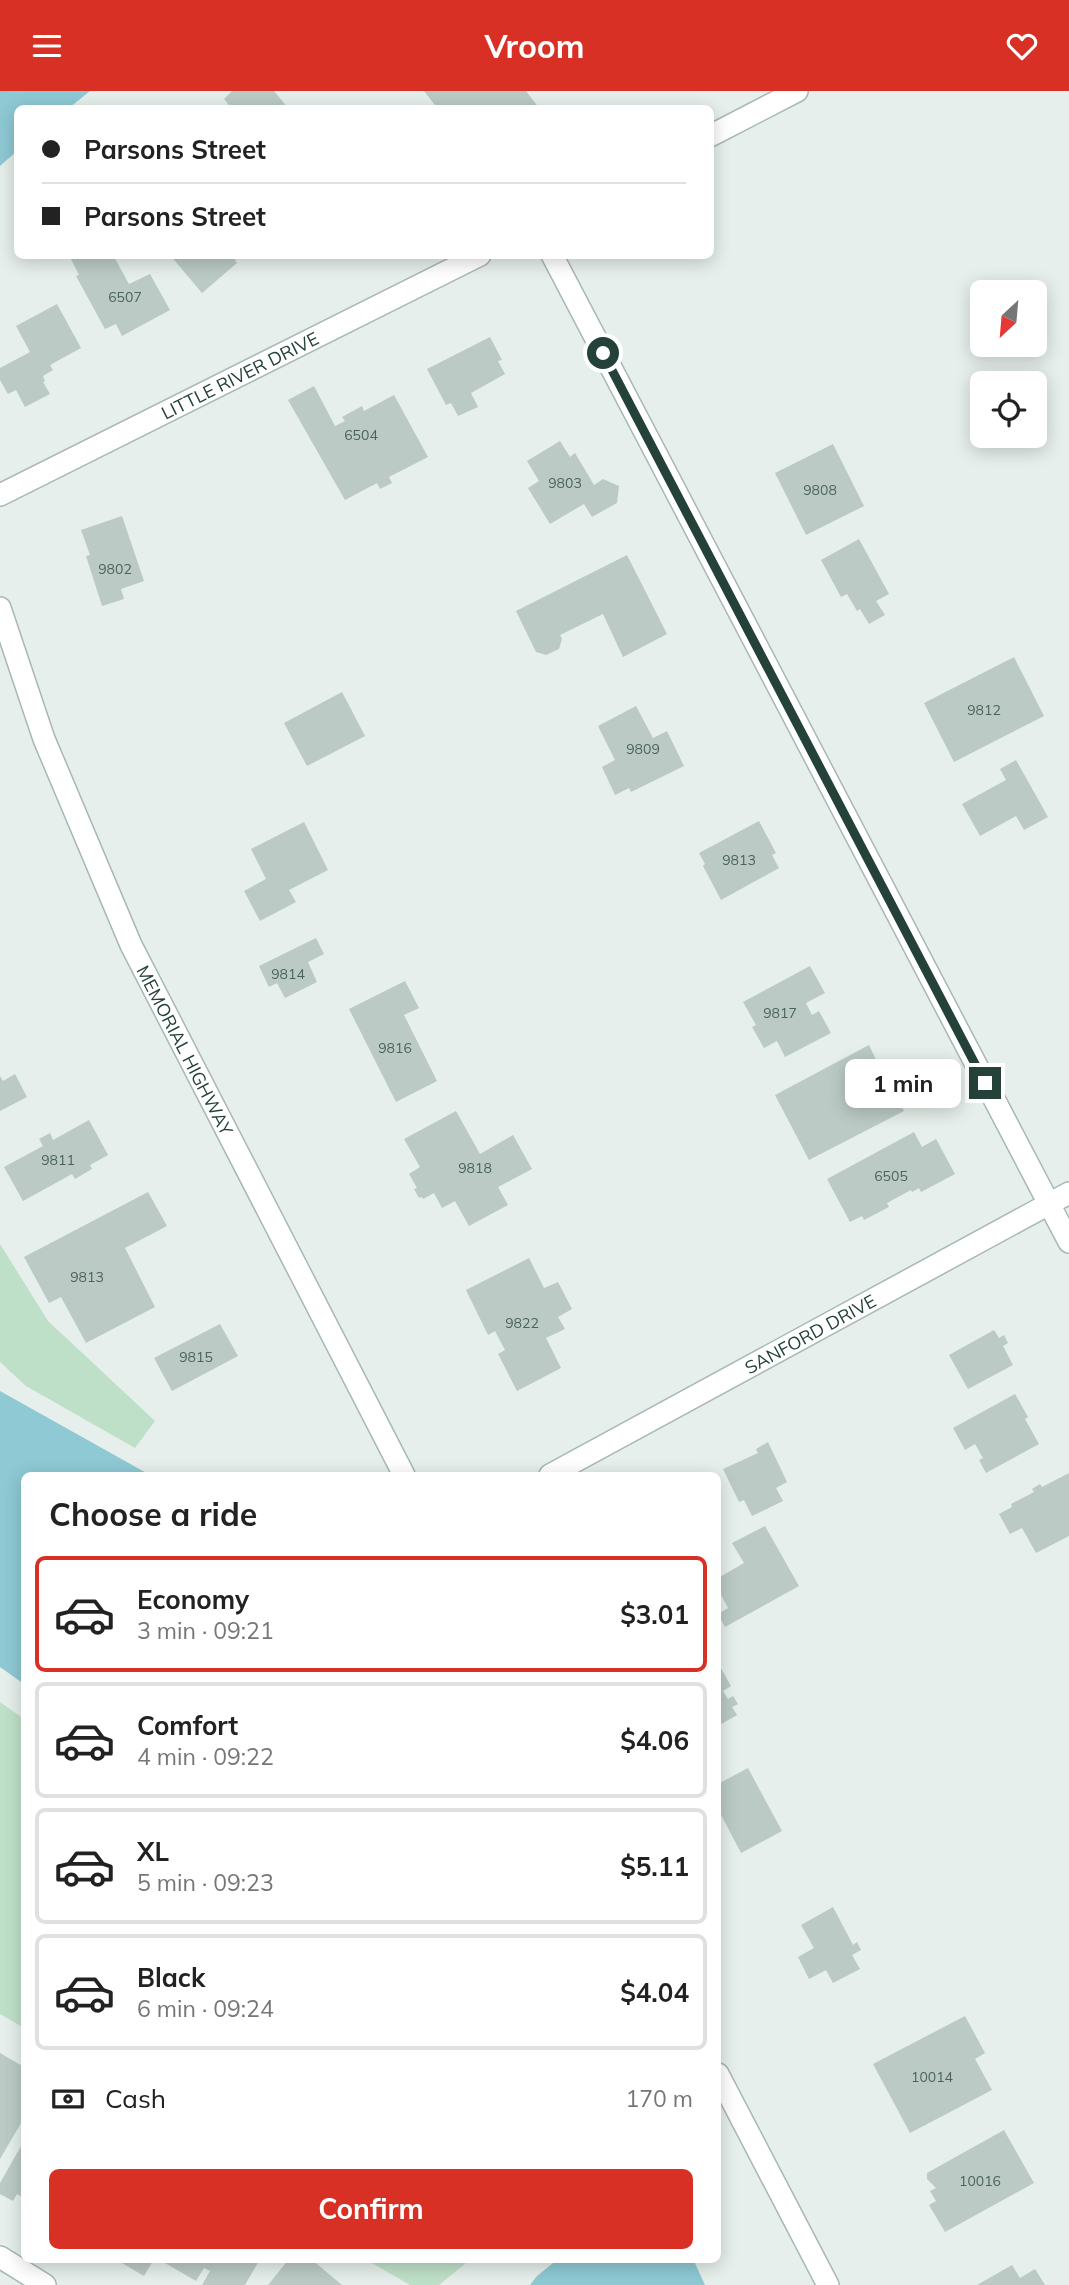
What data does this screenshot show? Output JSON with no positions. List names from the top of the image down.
{
  "streets": {
    "street": ["LITTLE RIVER DRIVE", "MEMORIAL HIGHWAY", "SANFORD DRIVE"]
  },
  "house_numbers": [
    "6507",
    "6504",
    "9803",
    "9808",
    "9802",
    "9812",
    "9809",
    "9813",
    "9814",
    "9817",
    "9816",
    "9811",
    "9818",
    "6505",
    "9813",
    "9822",
    "9815",
    "10014",
    "10016"
  ],
  "north": "bottom left",
  "page": {
    "header": "Vroom",
    "banner": ["Parsons Street", "Parsons Street"],
    "bubble": "1 min",
    "heading": "Choose a ride",
    "list": [
      {
        "name": "Economy",
        "note": "3 min · 09:21",
        "value": "$3.01"
      },
      {
        "name": "Comfort",
        "note": "4 min · 09:22",
        "value": "$4.06"
      },
      {
        "name": "XL",
        "note": "5 min · 09:23",
        "value": "$5.11"
      },
      {
        "name": "Black",
        "note": "6 min · 09:24",
        "value": "$4.04"
      }
    ],
    "pay": ["Cash", "170 m"],
    "buttons": "Confirm"
  }
}
